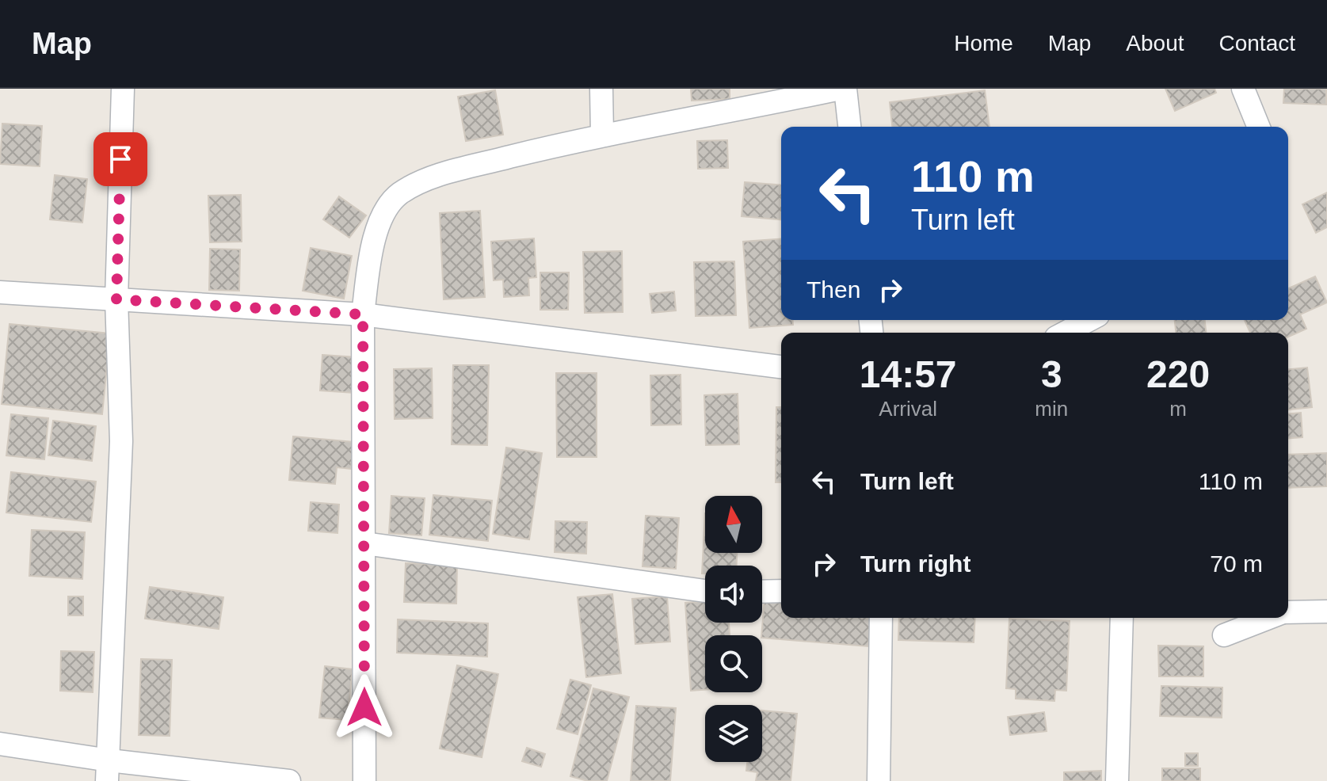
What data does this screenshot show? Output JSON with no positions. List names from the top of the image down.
{
  "north": "top",
  "page": {
    "header": "Map",
    "nav": [
      "Home",
      "Map",
      "About",
      "Contact"
    ],
    "turn": ["110 m", "Turn left"],
    "then": "Then",
    "eta": [
      "14:57",
      "Arrival",
      "3",
      "min",
      "220",
      "m"
    ],
    "list": [
      {
        "name": "Turn left",
        "value": "110 m"
      },
      {
        "name": "Turn right",
        "value": "70 m"
      }
    ]
  }
}
